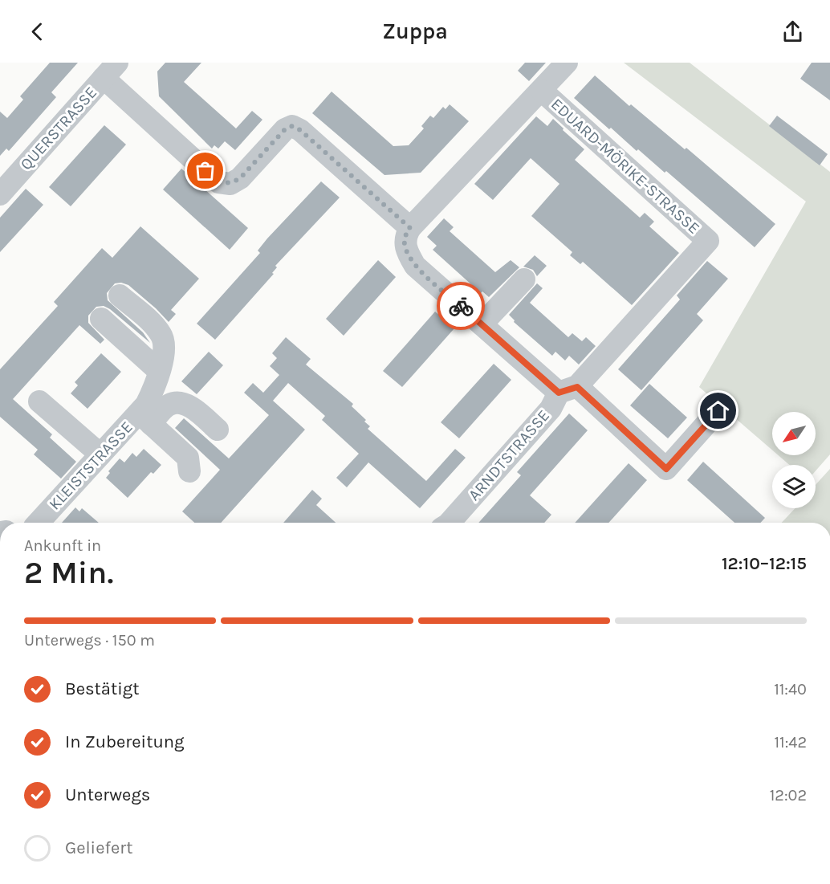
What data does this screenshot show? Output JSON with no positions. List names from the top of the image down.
{
  "streets": {
    "street": [
      "QUERSTRASSE",
      "EDUARD-MÖRIKE-STRASSE",
      "ARNDTSTRASSE",
      "KLEISTSTRASSE"
    ]
  },
  "crossings": [
    ["EDUARD-MÖRIKE-STRASSE", "ARNDTSTRASSE"]
  ],
  "north": "bottom left",
  "page": {
    "header": "Zuppa",
    "heading": ["2 Min.", "Ankunft in", "12:10–12:15"],
    "bar": "Unterwegs · 150 m",
    "list": [
      ["Bestätigt", "11:40"],
      ["In Zubereitung", "11:42"],
      ["Unterwegs", "12:02"],
      "Geliefert"
    ]
  }
}
